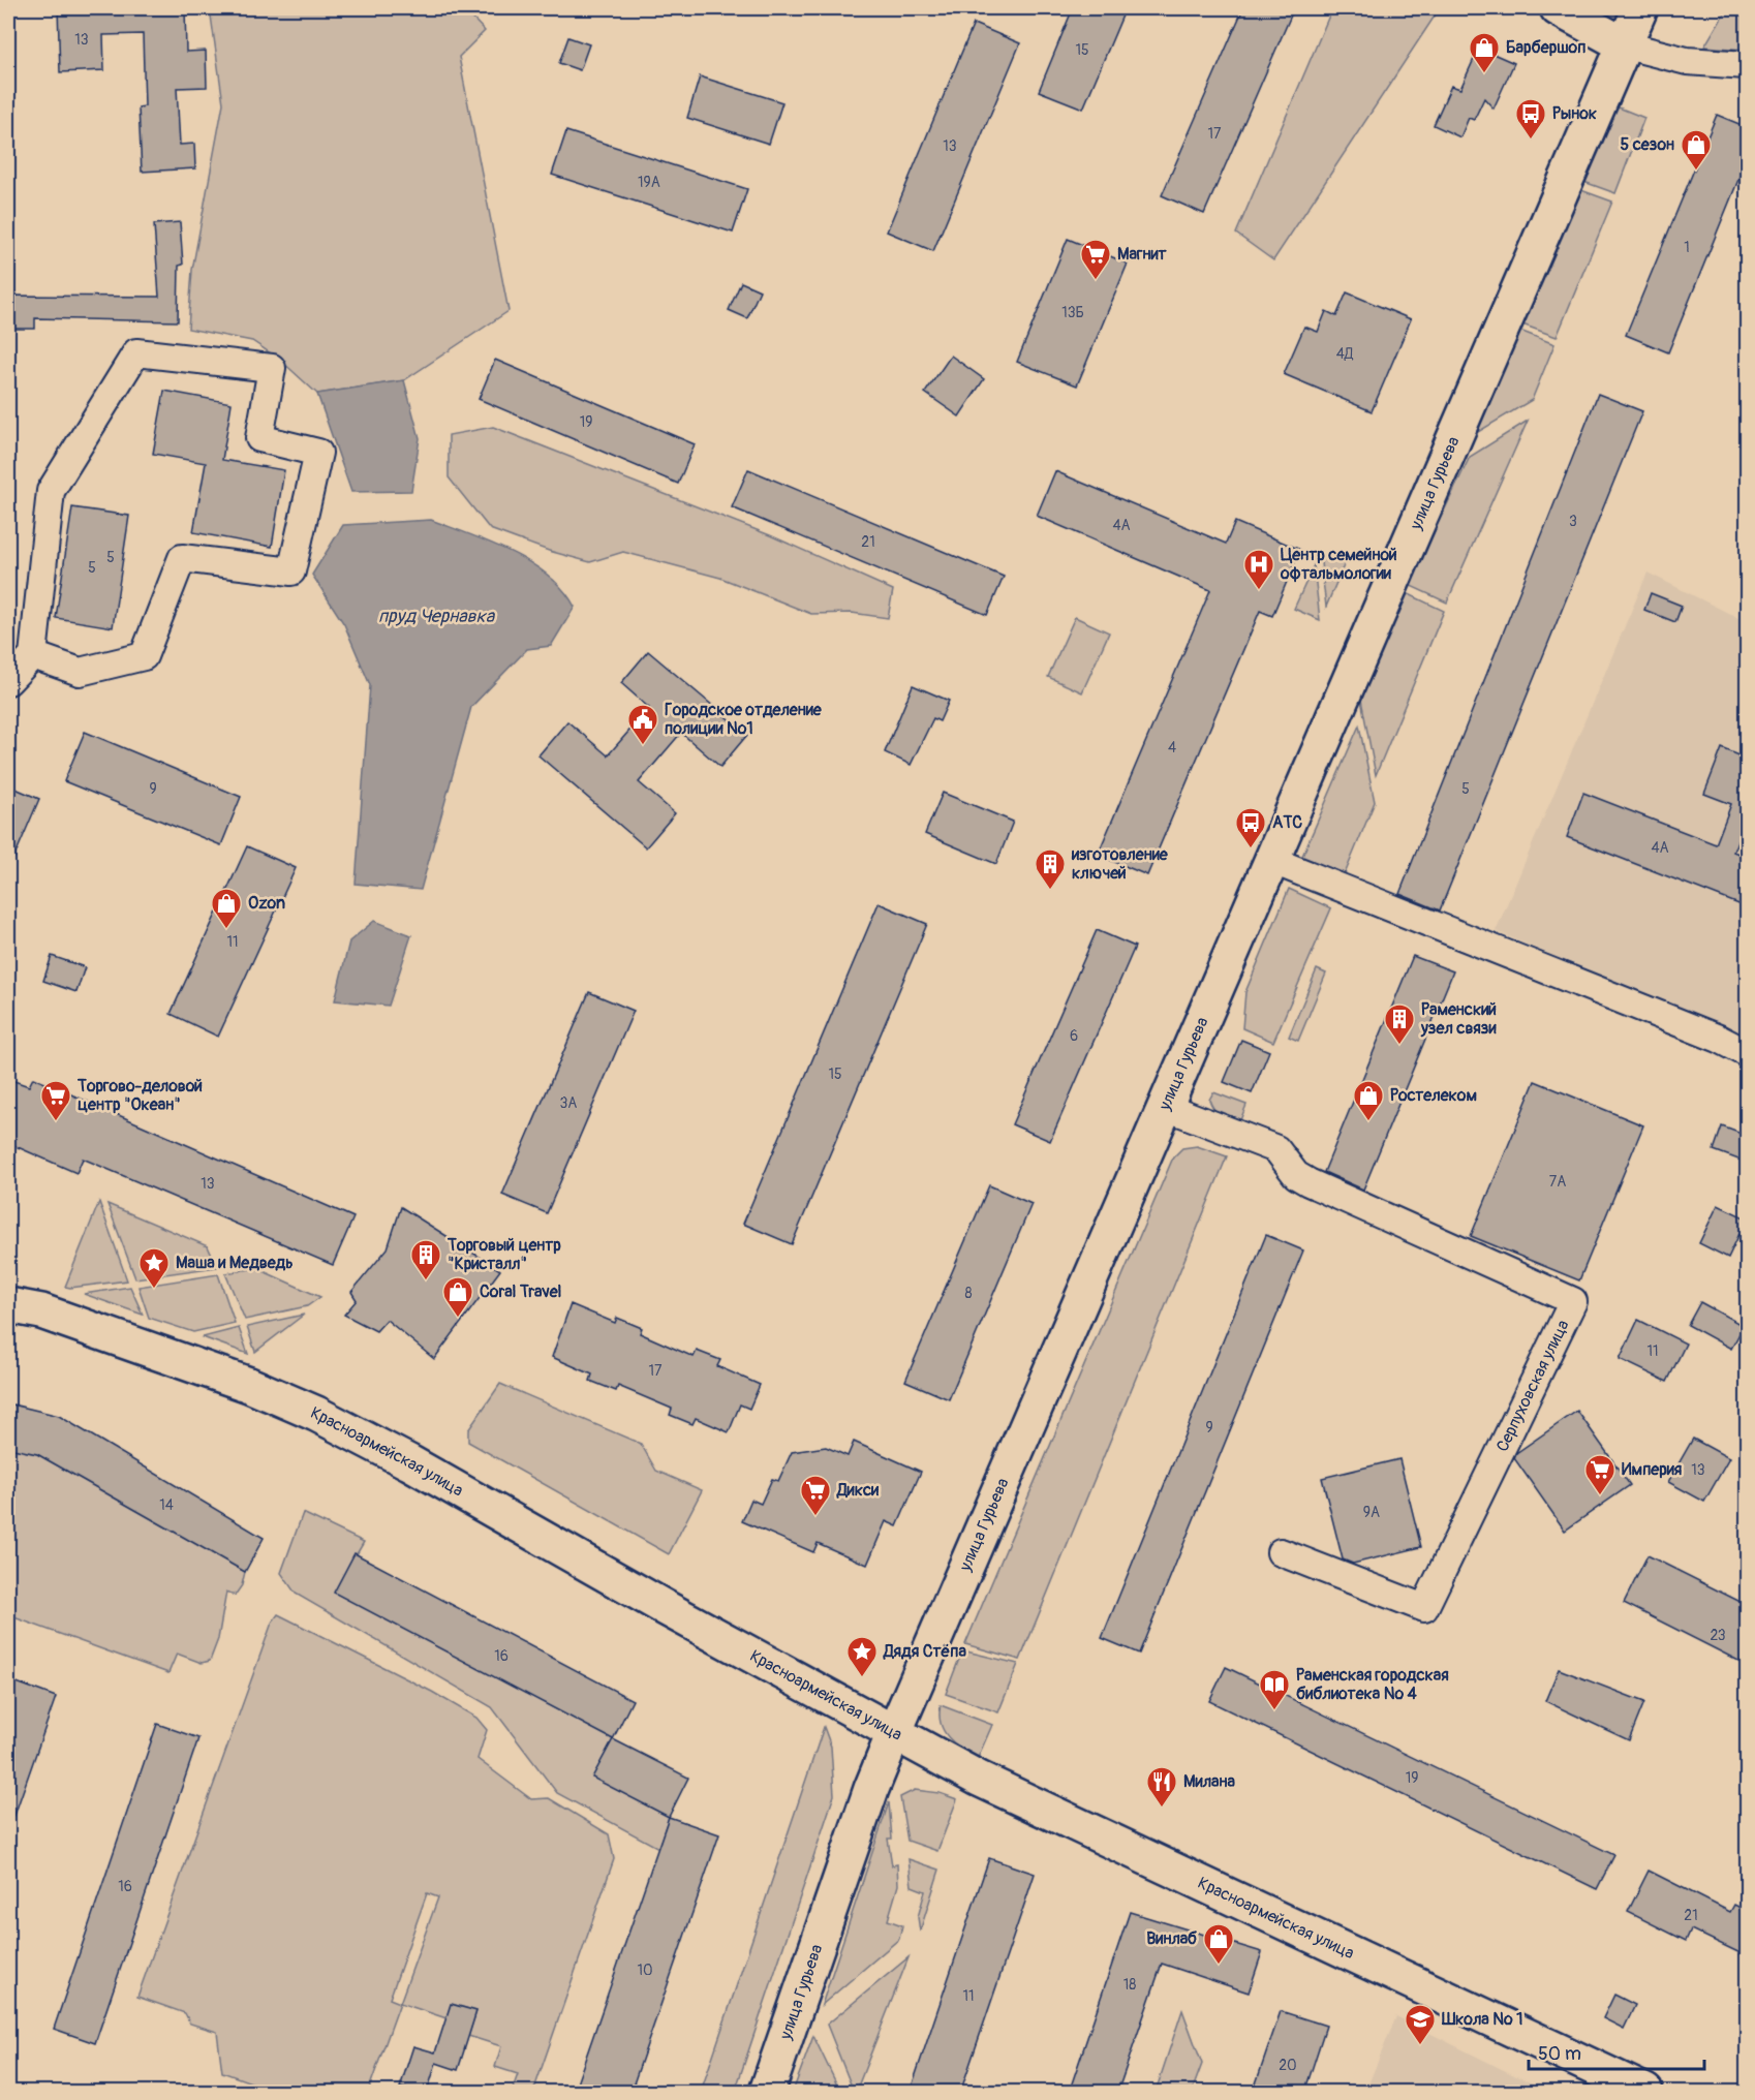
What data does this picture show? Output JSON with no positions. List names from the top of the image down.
{
  "streets": {
    "main road": ["улица Гурьева", "Красноармейская улица"],
    "street": ["Серпуховская улица"]
  },
  "crossings": [
    ["улица Гурьева", "Серпуховская улица"],
    ["улица Гурьева", "Красноармейская улица"]
  ],
  "water": ["пруд Чернавка"],
  "places": {
    "shop": [
      "Барбершоп",
      "5 сезон",
      "Ozon",
      "Ростелеком",
      "Coral Travel",
      "Винлаб"
    ],
    "bus stop": ["Рынок", "АТС"],
    "supermarket": [
      "Магнит",
      "Торгово-деловой центр \"Океан\"",
      "Империя",
      "Дикси"
    ],
    "hospital": ["Центр семейной офтальмологии"],
    "public building": ["Городское отделение полиции №1"],
    "building": ["изготовление ключей", "Раменский узел связи", "Торговый центр \"Кристалл\""],
    "place": ["Маша и Медведь", "Дядя Стёпа"],
    "library": ["Раменская городская библиотека № 4"],
    "restaurant": ["Милана"],
    "school or university": ["Школа № 1"]
  },
  "house_numbers": [
    "13",
    "15",
    "17",
    "13",
    "19А",
    "1",
    "13Б",
    "4Д",
    "19",
    "3",
    "4А",
    "21",
    "5",
    "5",
    "4",
    "9",
    "5",
    "4А",
    "11",
    "6",
    "15",
    "3А",
    "7А",
    "13",
    "8",
    "11",
    "17",
    "9",
    "13",
    "14",
    "9А",
    "23",
    "16",
    "19",
    "16",
    "21",
    "10",
    "18",
    "11",
    "20"
  ],
  "scale_bar": "50 m"
}
